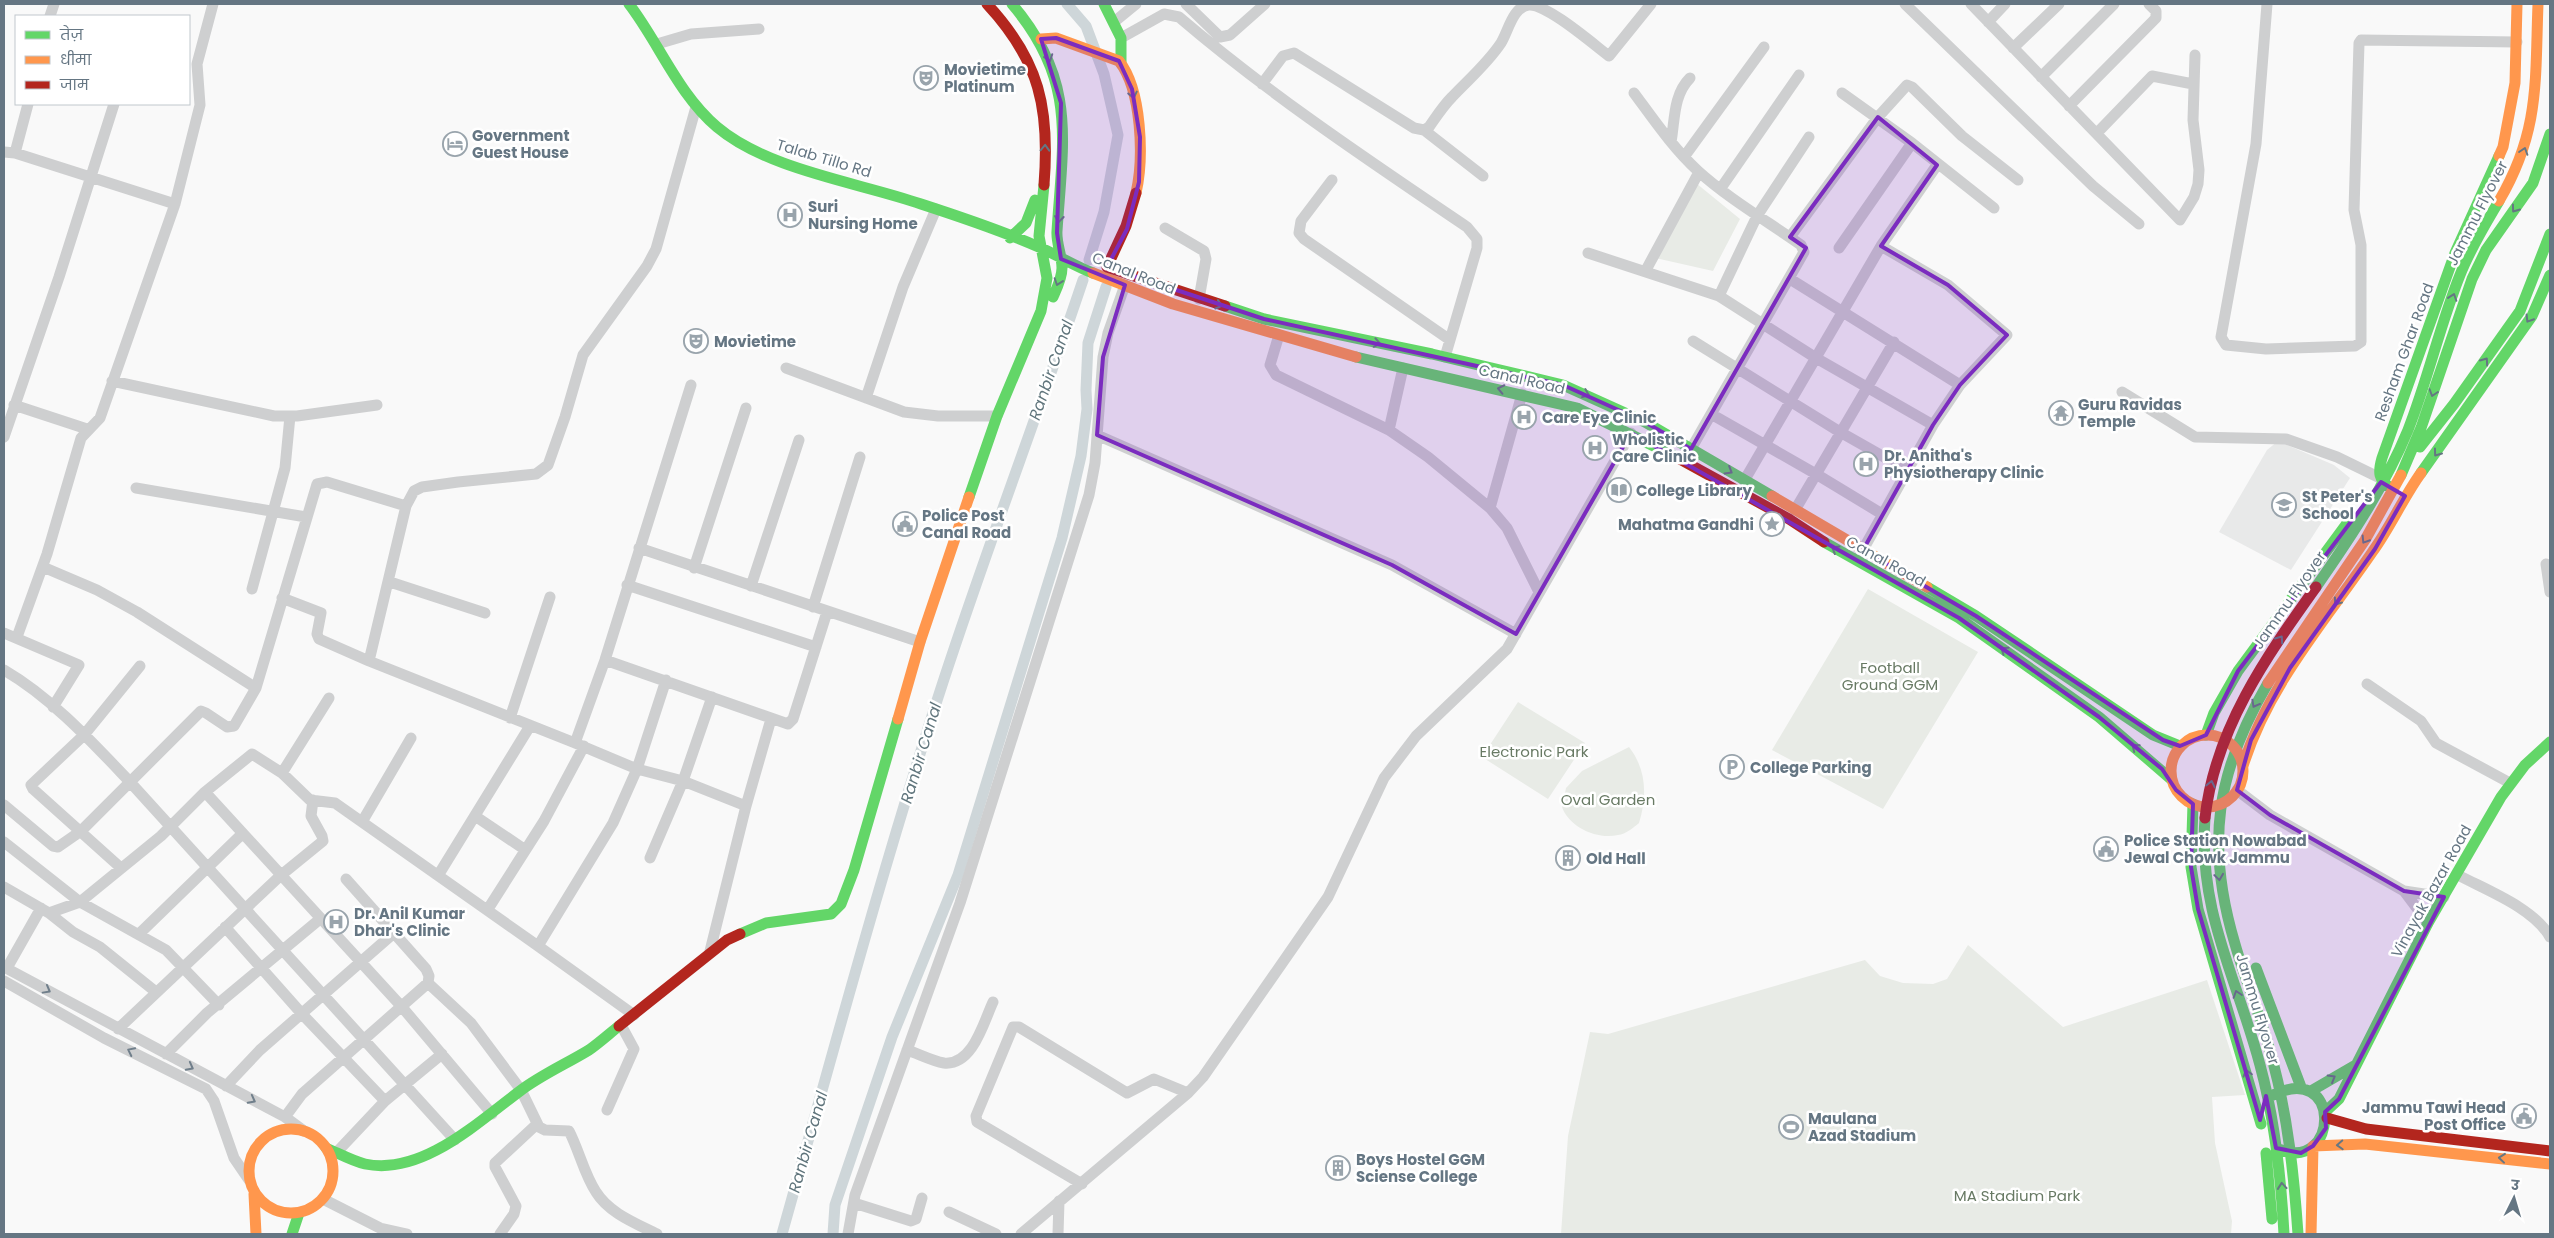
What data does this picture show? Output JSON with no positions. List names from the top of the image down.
{
  "streets": {
    "main road": [
      "Talab Tillo Rd",
      "Jammu Flyover",
      "Canal Road",
      "Resham Ghar Road",
      "Vinayak Bazar Road"
    ]
  },
  "crossings": [
    ["Talab Tillo Rd", "Canal Road"]
  ],
  "water": ["Ranbir Canal"],
  "parks": [
    "Football Ground GGM",
    "Electronic Park",
    "Oval Garden",
    "MA Stadium Park"
  ],
  "places": {
    "theatre": ["Movietime Platinum", "Movietime"],
    "hotel": ["Government Guest House"],
    "hospital": [
      "Suri Nursing Home",
      "Care Eye Clinic",
      "Wholistic Care Clinic",
      "Dr. Anitha's Physiotherapy Clinic",
      "Dr. Anil Kumar Dhar's Clinic"
    ],
    "temple": ["Guru Ravidas Temple"],
    "library": ["College Library"],
    "school or university": ["St Peter's School"],
    "public building": ["Police Post Canal Road", "Police Station Nowabad Jewal Chowk Jammu", "Jammu Tawi Head Post Office"],
    "place": ["Mahatma Gandhi"],
    "parking": ["College Parking"],
    "building": ["Old Hall", "Boys Hostel GGM Sciense College"],
    "sports": ["Maulana Azad Stadium"]
  },
  "legend": ["तेज़", "धीमा", "जाम"],
  "north": "top"
}
